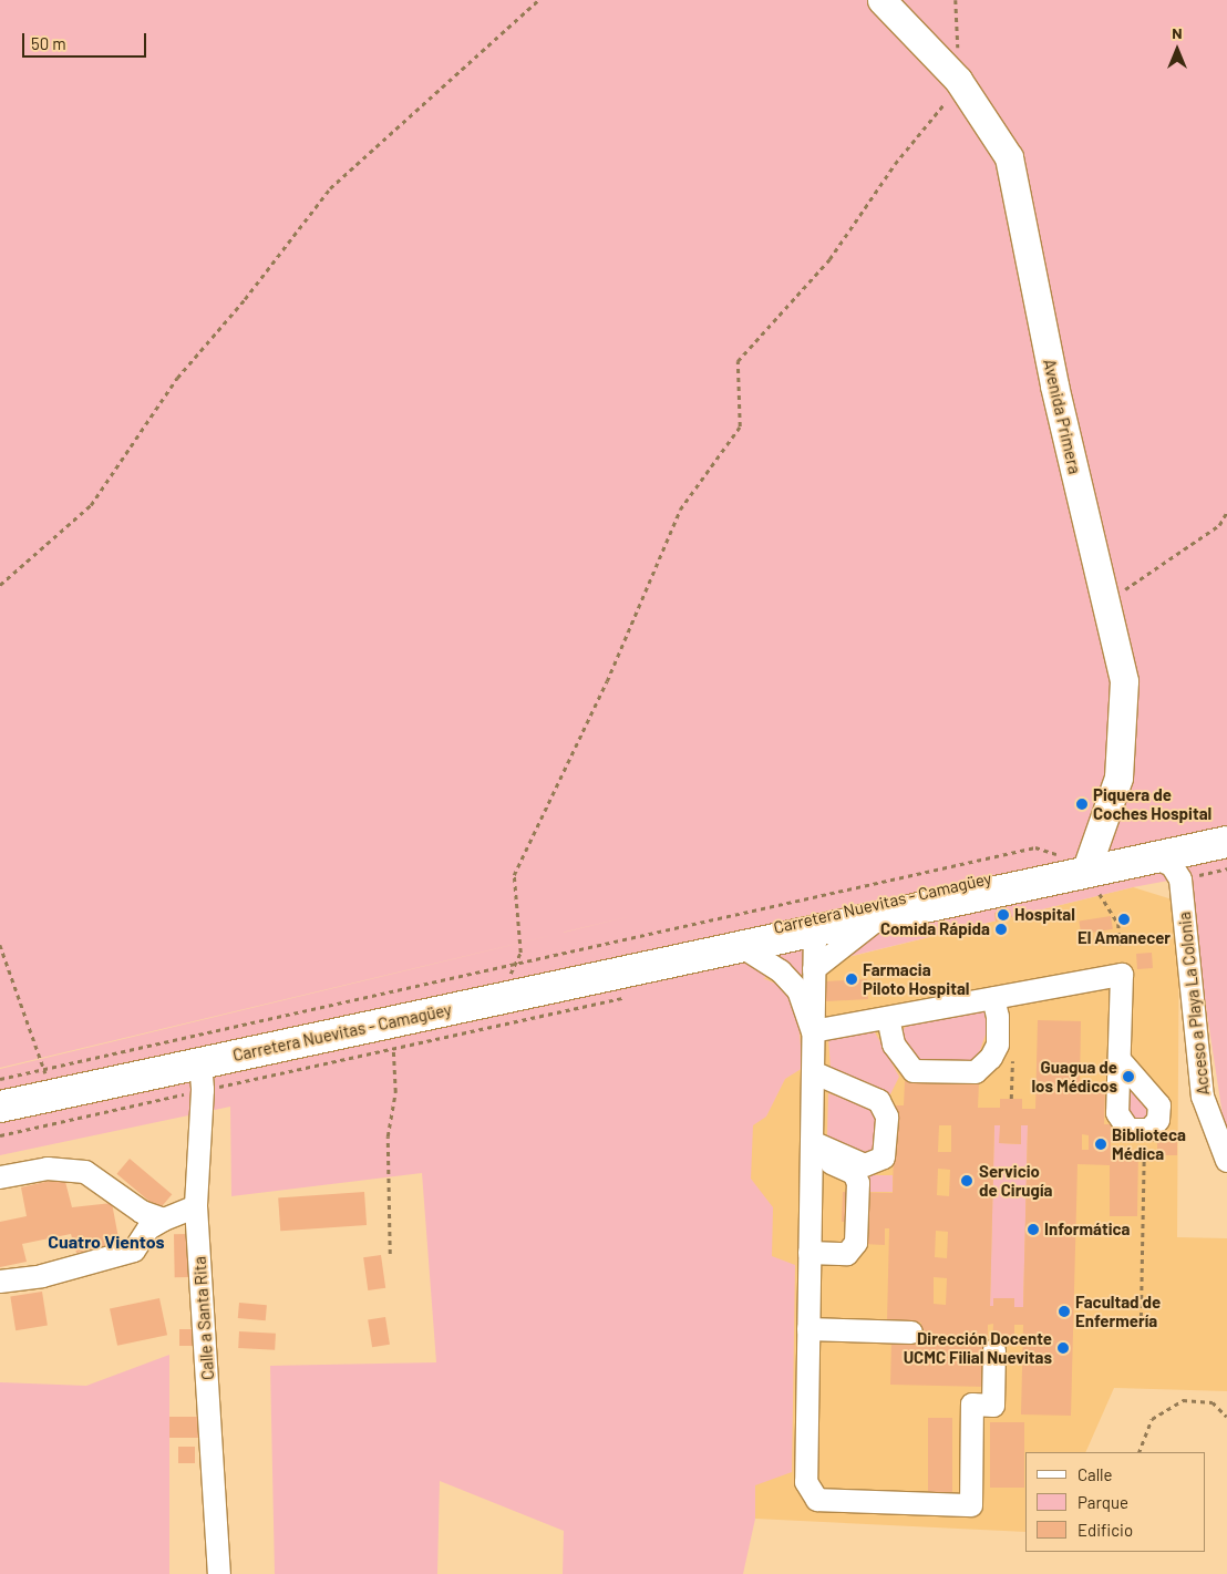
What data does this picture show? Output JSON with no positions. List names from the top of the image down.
{
  "streets": {
    "highway": ["Carretera Nuevitas - Camagüey"],
    "main road": ["Avenida Primera"],
    "street": ["Acceso a Playa La Colonia", "Calle a Santa Rita"]
  },
  "crossings": [
    ["Avenida Primera", "Carretera Nuevitas - Camagüey"],
    ["Carretera Nuevitas - Camagüey", "Acceso a Playa La Colonia"],
    ["Carretera Nuevitas - Camagüey", "Calle a Santa Rita"]
  ],
  "districts": ["Cuatro Vientos"],
  "places": [
    "Piquera de Coches Hospital",
    "Hospital",
    "El Amanecer",
    "Comida Rápida",
    "Farmacia Piloto Hospital",
    "Guagua de los Médicos",
    "Biblioteca Médica",
    "Servicio de Cirugía",
    "Informática",
    "Facultad de Enfermería",
    "Dirección Docente UCMC Filial Nuevitas"
  ],
  "legend": ["Calle", "Parque", "Edificio"],
  "scale_bar": "50 m",
  "north": "top"
}
